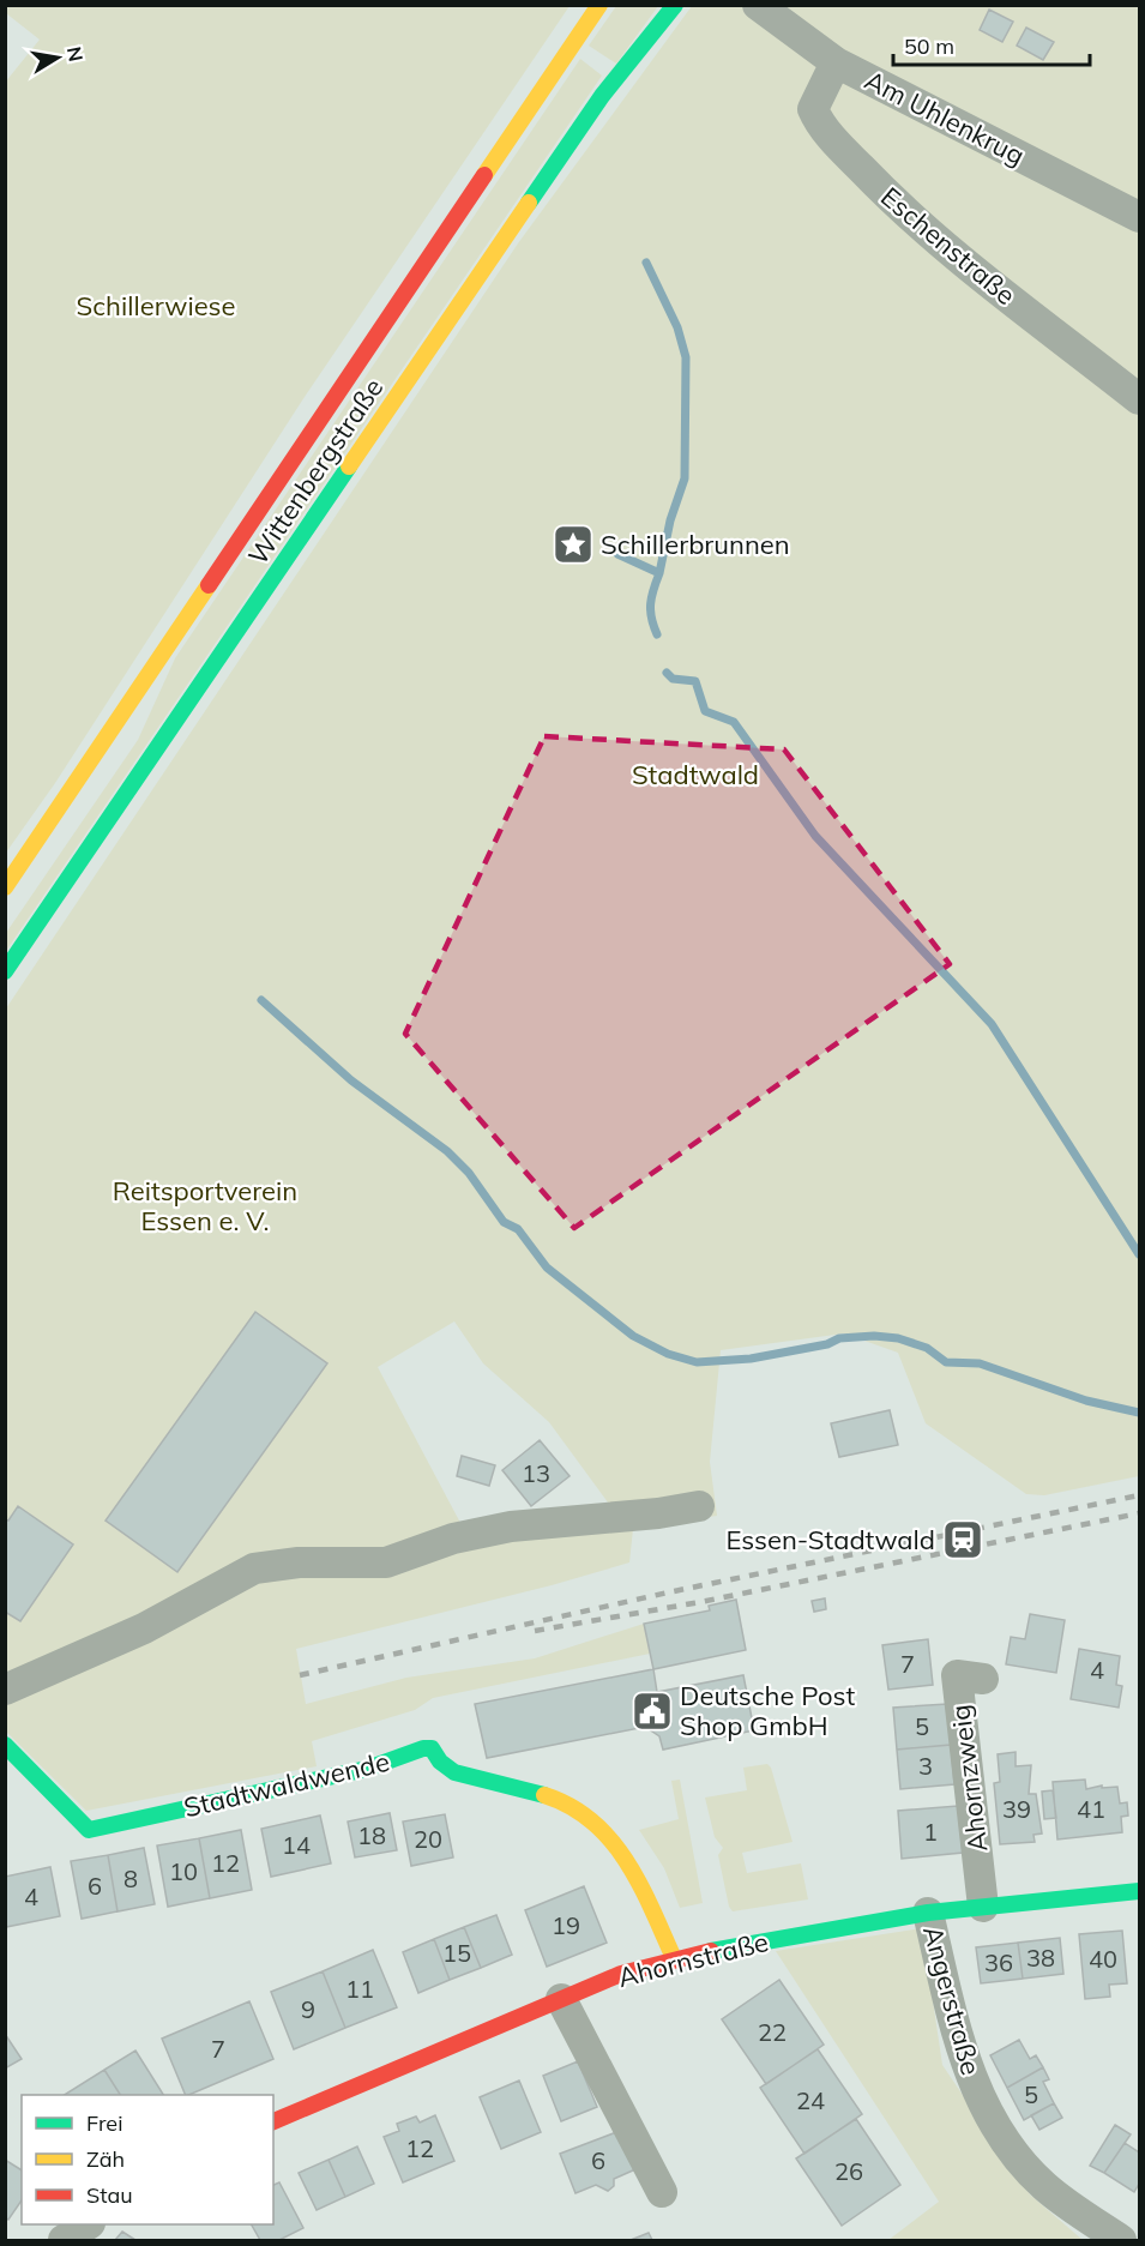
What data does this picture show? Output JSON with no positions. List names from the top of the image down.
{
  "streets": {
    "main road": ["Wittenbergstraße", "Stadtwaldwende", "Ahornstraße"],
    "street": [
      "Am Uhlenkrug",
      "Eschenstraße",
      "Ahornzweig",
      "Angerstraße"
    ]
  },
  "crossings": [
    ["Am Uhlenkrug", "Eschenstraße"],
    ["Ahornzweig", "Ahornstraße"],
    ["Stadtwaldwende", "Ahornstraße"],
    ["Ahornstraße", "Angerstraße"]
  ],
  "parks": ["Schillerwiese", "Stadtwald", "Reitsportverein Essen e. V."],
  "places": {
    "place": ["Schillerbrunnen"],
    "station": ["Essen-Stadtwald"],
    "public building": ["Deutsche Post Shop GmbH"]
  },
  "house_numbers": [
    "13",
    "7",
    "4",
    "5",
    "3",
    "39",
    "41",
    "1",
    "18",
    "20",
    "14",
    "12",
    "10",
    "8",
    "6",
    "4",
    "19",
    "15",
    "38",
    "40",
    "36",
    "11",
    "9",
    "22",
    "7",
    "5",
    "24",
    "12",
    "6",
    "26"
  ],
  "legend": ["Frei", "Zäh", "Stau"],
  "scale_bar": "50 m",
  "north": "right"
}
